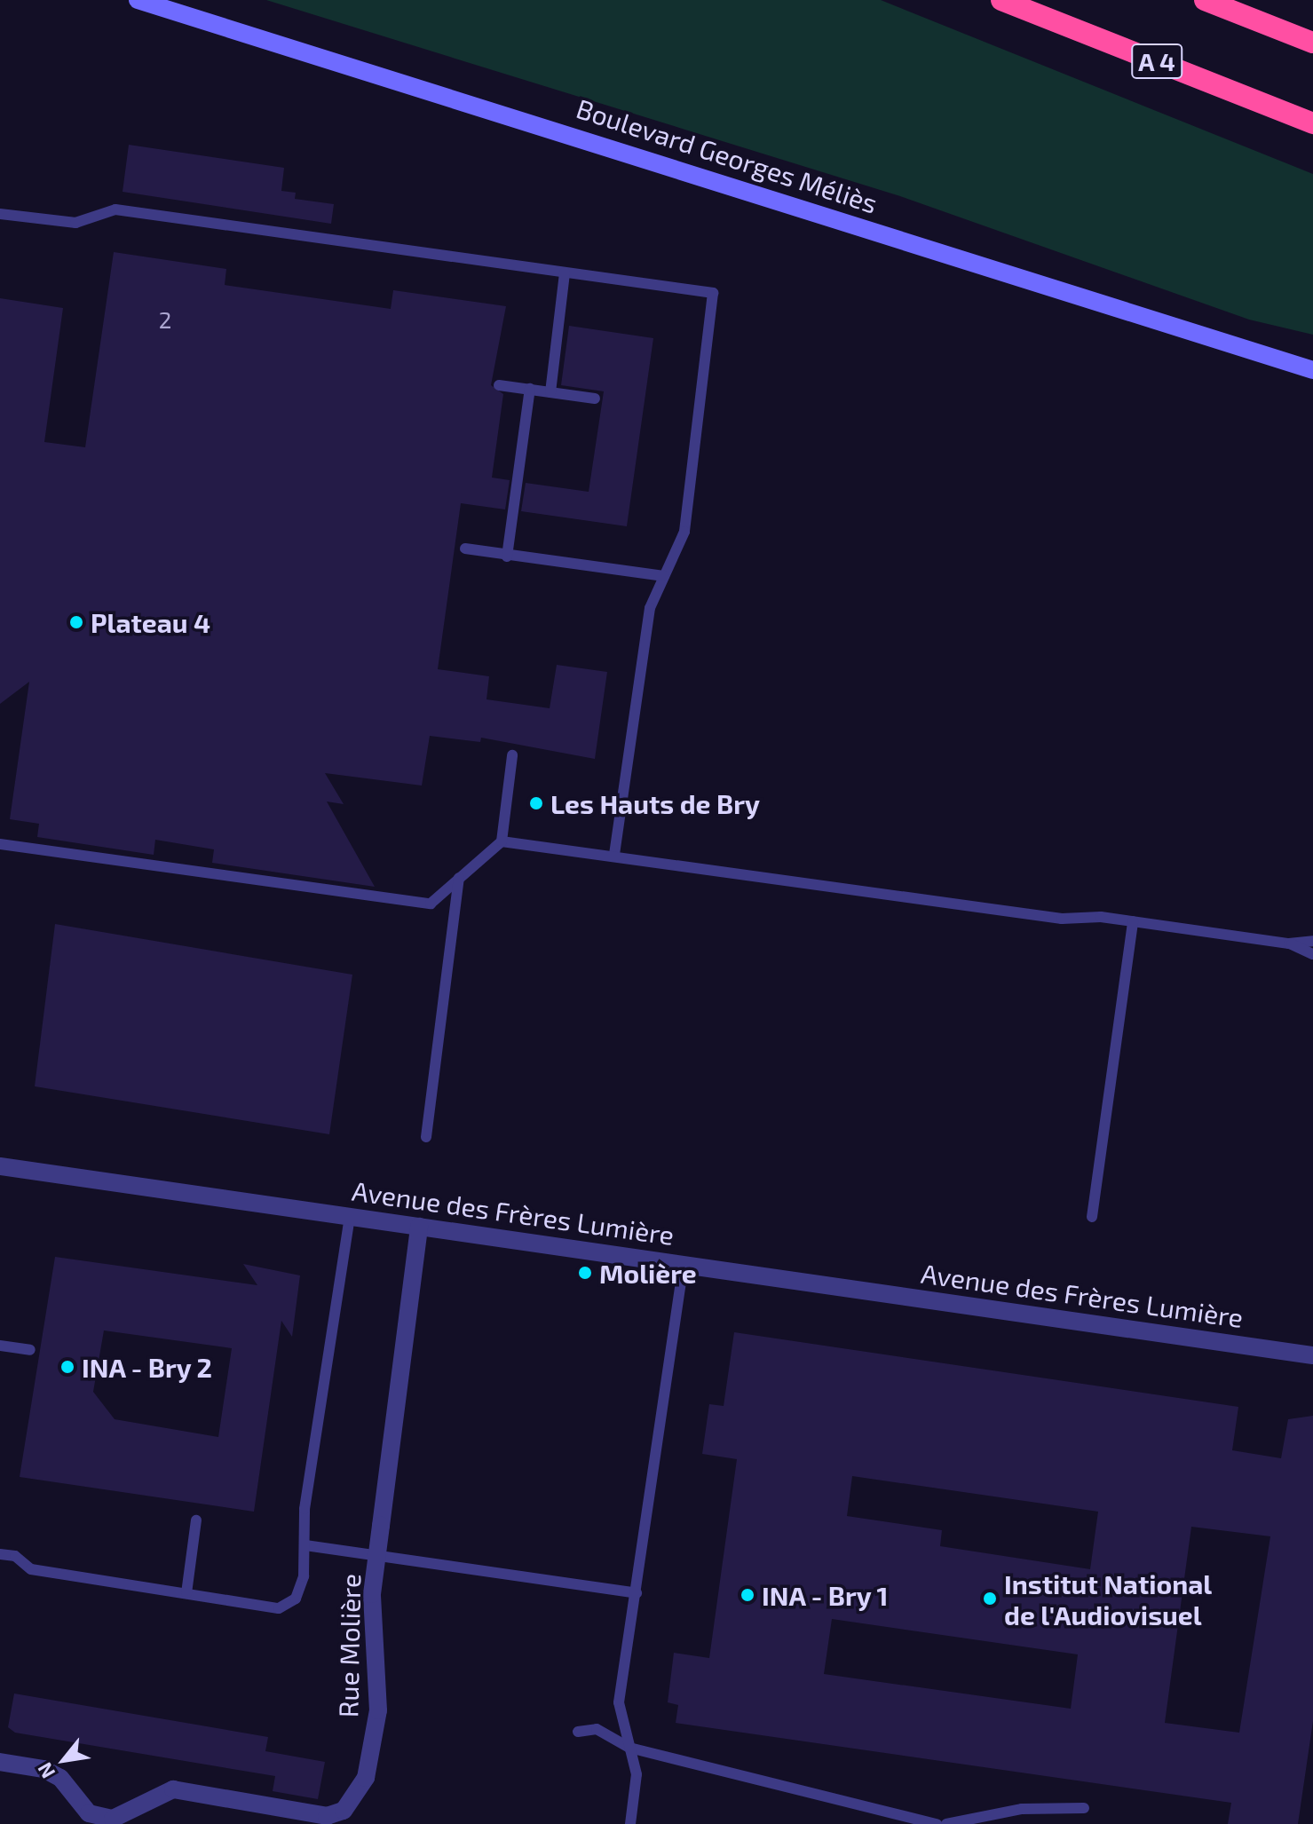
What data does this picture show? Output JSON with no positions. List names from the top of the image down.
{
  "streets": {
    "highway": ["A 4"],
    "main road": ["Boulevard Georges Méliès"],
    "street": ["Avenue des Frères Lumière", "Rue Molière"]
  },
  "crossings": [
    ["Avenue des Frères Lumière", "Rue Molière"]
  ],
  "places": [
    "Plateau 4",
    "Les Hauts de Bry",
    "Molière",
    "INA - Bry 2",
    "INA - Bry 1",
    "Institut National de l'Audiovisuel"
  ],
  "house_numbers": ["2"],
  "north": "bottom left"
}
